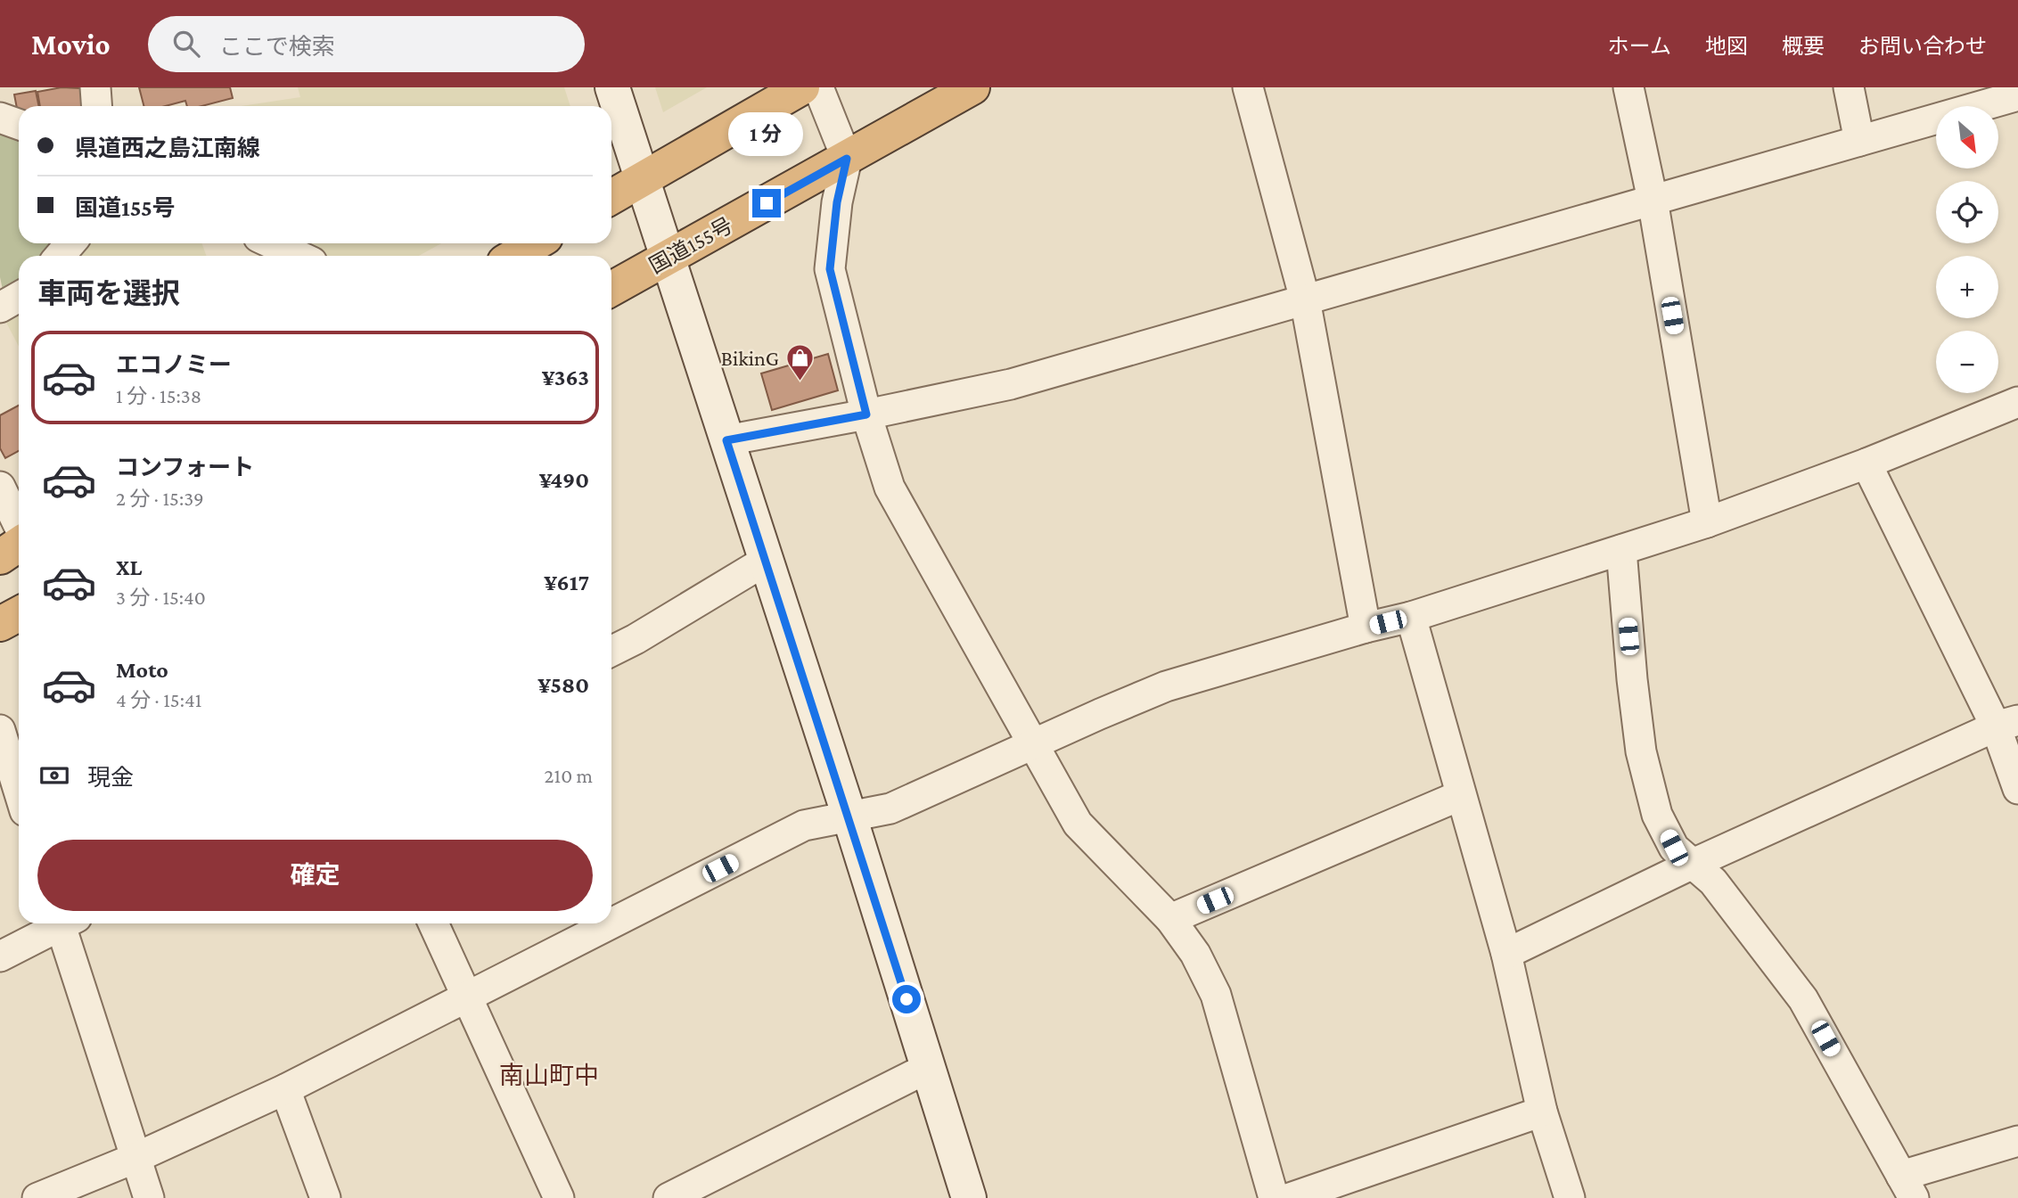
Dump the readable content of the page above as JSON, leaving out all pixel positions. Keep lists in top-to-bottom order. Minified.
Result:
{"streets":{"highway":["国道155号"]},"districts":["南山町中"],"places":{"shop":["BikinG"]},"north":"bottom right","page":{"header":"Movio","search":"ここで検索","nav":["ホーム","地図","概要","お問い合わせ"],"map_buttons":["+","−"],"banner":["県道西之島江南線","国道155号"],"bubble":"1 分","heading":"車両を選択","list":[{"name":"エコノミー","note":"1 分 · 15:38","value":"¥363"},{"name":"コンフォート","note":"2 分 · 15:39","value":"¥490"},{"name":"XL","note":"3 分 · 15:40","value":"¥617"},{"name":"Moto","note":"4 分 · 15:41","value":"¥580"}],"pay":["現金","210 m"],"buttons":"確定"}}
